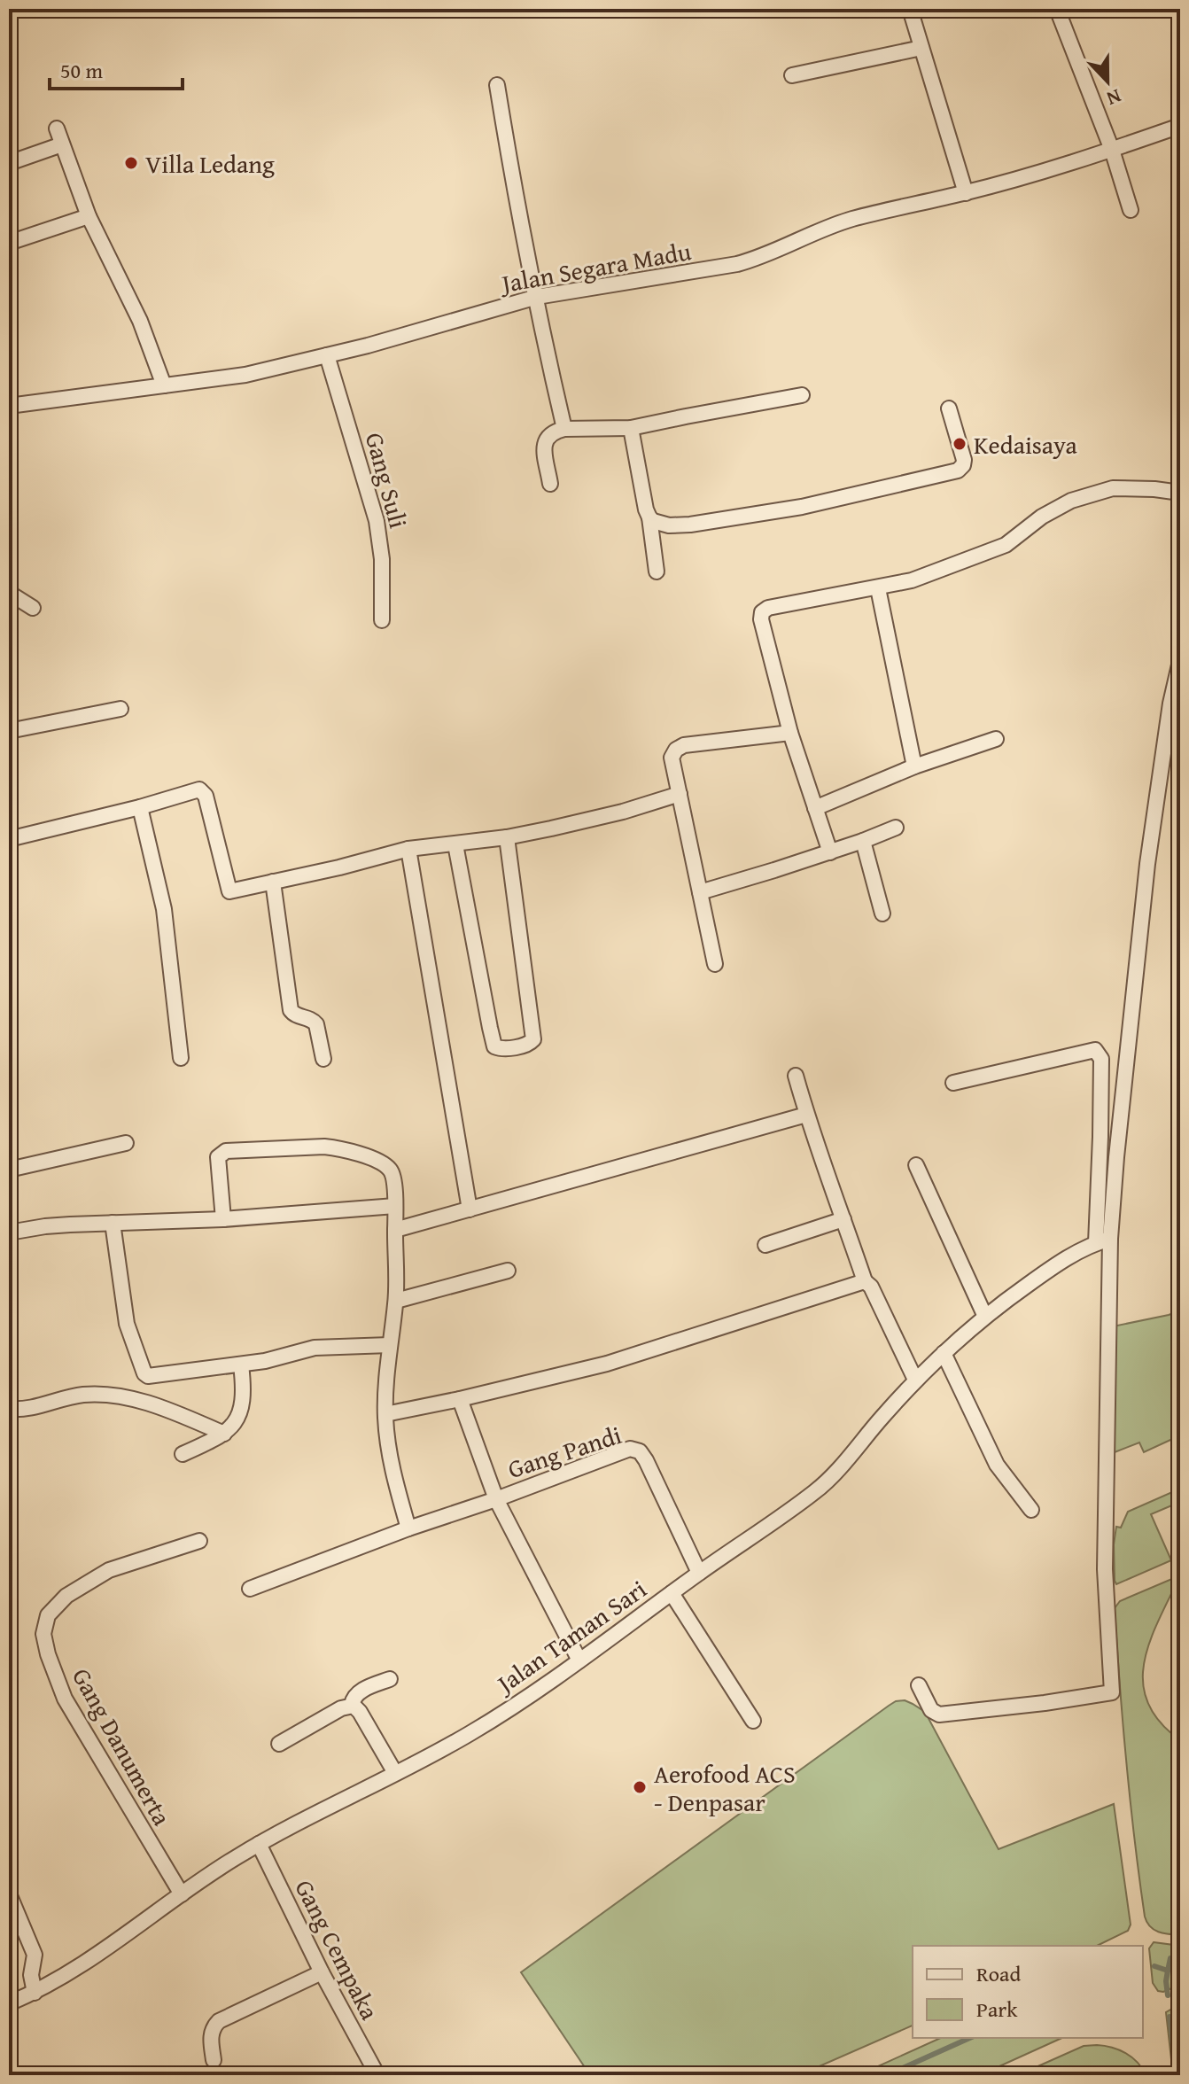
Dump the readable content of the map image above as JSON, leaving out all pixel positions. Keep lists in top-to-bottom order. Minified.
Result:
{"streets":{"street":["Jalan Segara Madu","Gang Suli","Gang Pandi","Jalan Taman Sari","Gang Danumerta","Gang Cempaka"]},"crossings":[["Jalan Segara Madu","Gang Suli"],["Gang Pandi","Jalan Taman Sari"],["Jalan Taman Sari","Gang Danumerta"],["Jalan Taman Sari","Gang Cempaka"]],"places":["Villa Ledang","Kedaisaya","Aerofood ACS - Denpasar"],"legend":["Road","Park"],"scale_bar":"50 m","north":"bottom"}
